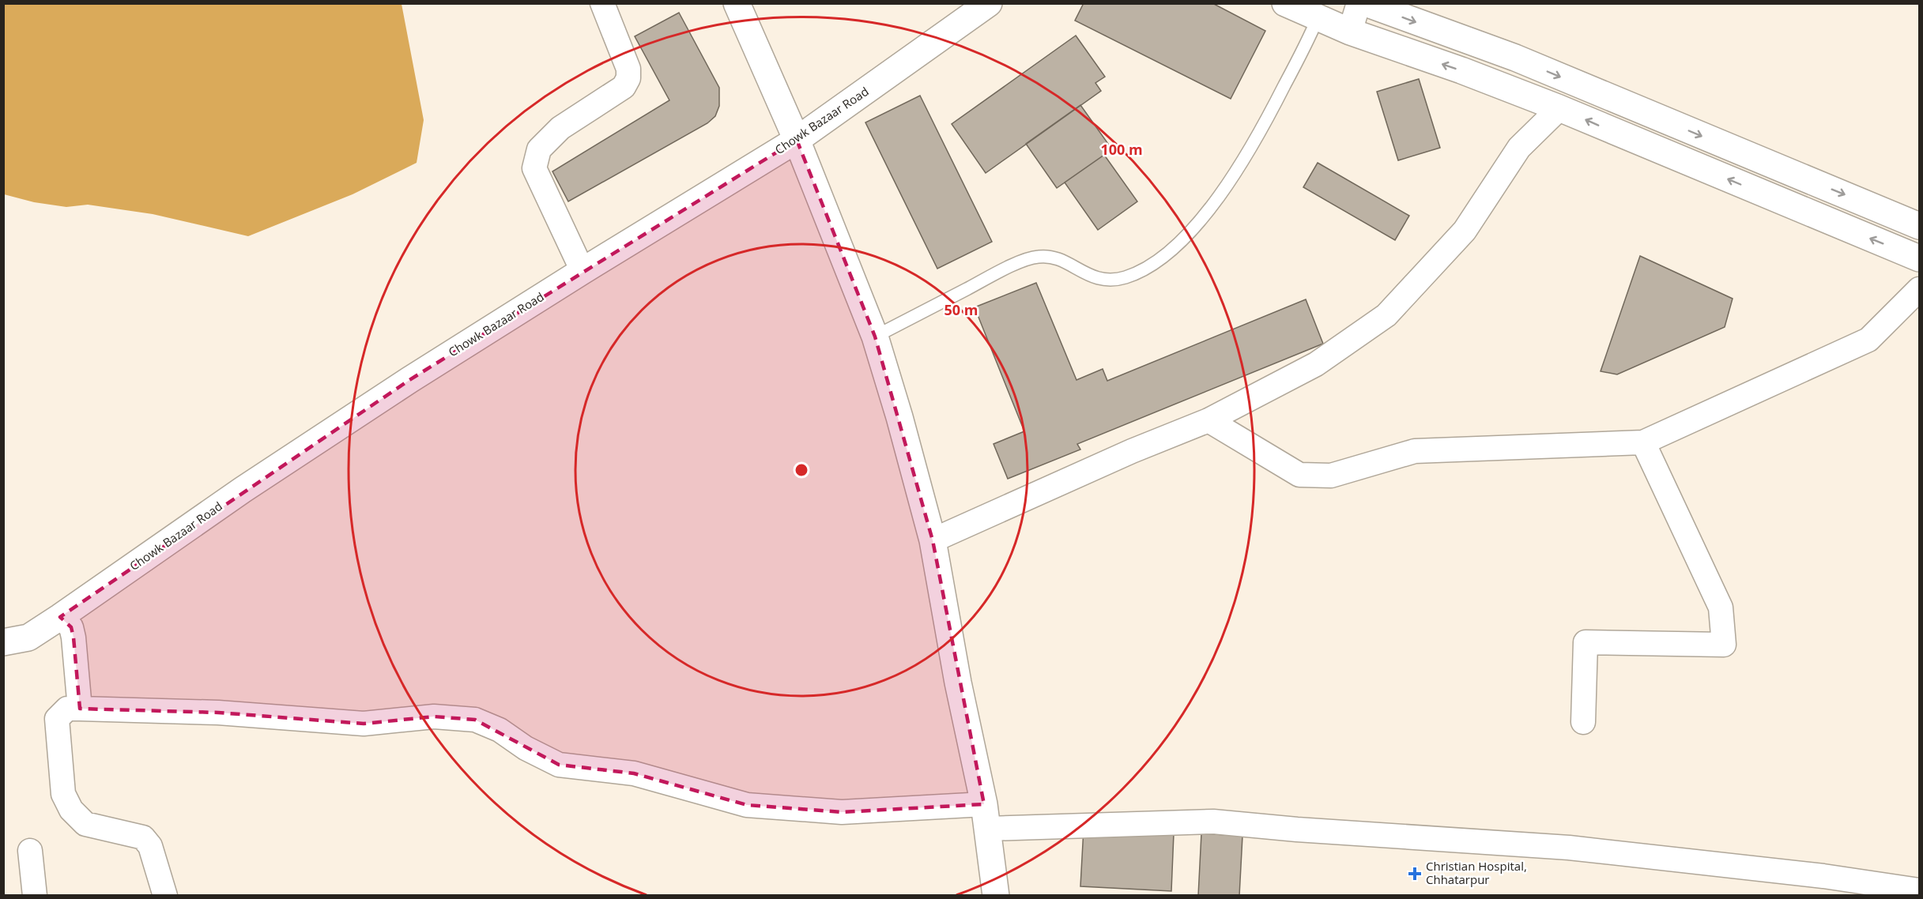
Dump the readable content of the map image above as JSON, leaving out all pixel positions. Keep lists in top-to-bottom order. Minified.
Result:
{"streets":{"main road":["Chowk Bazaar Road"]},"places":{"health":["Christian Hospital, Chhatarpur"]},"rings":["100 m","50 m"]}
